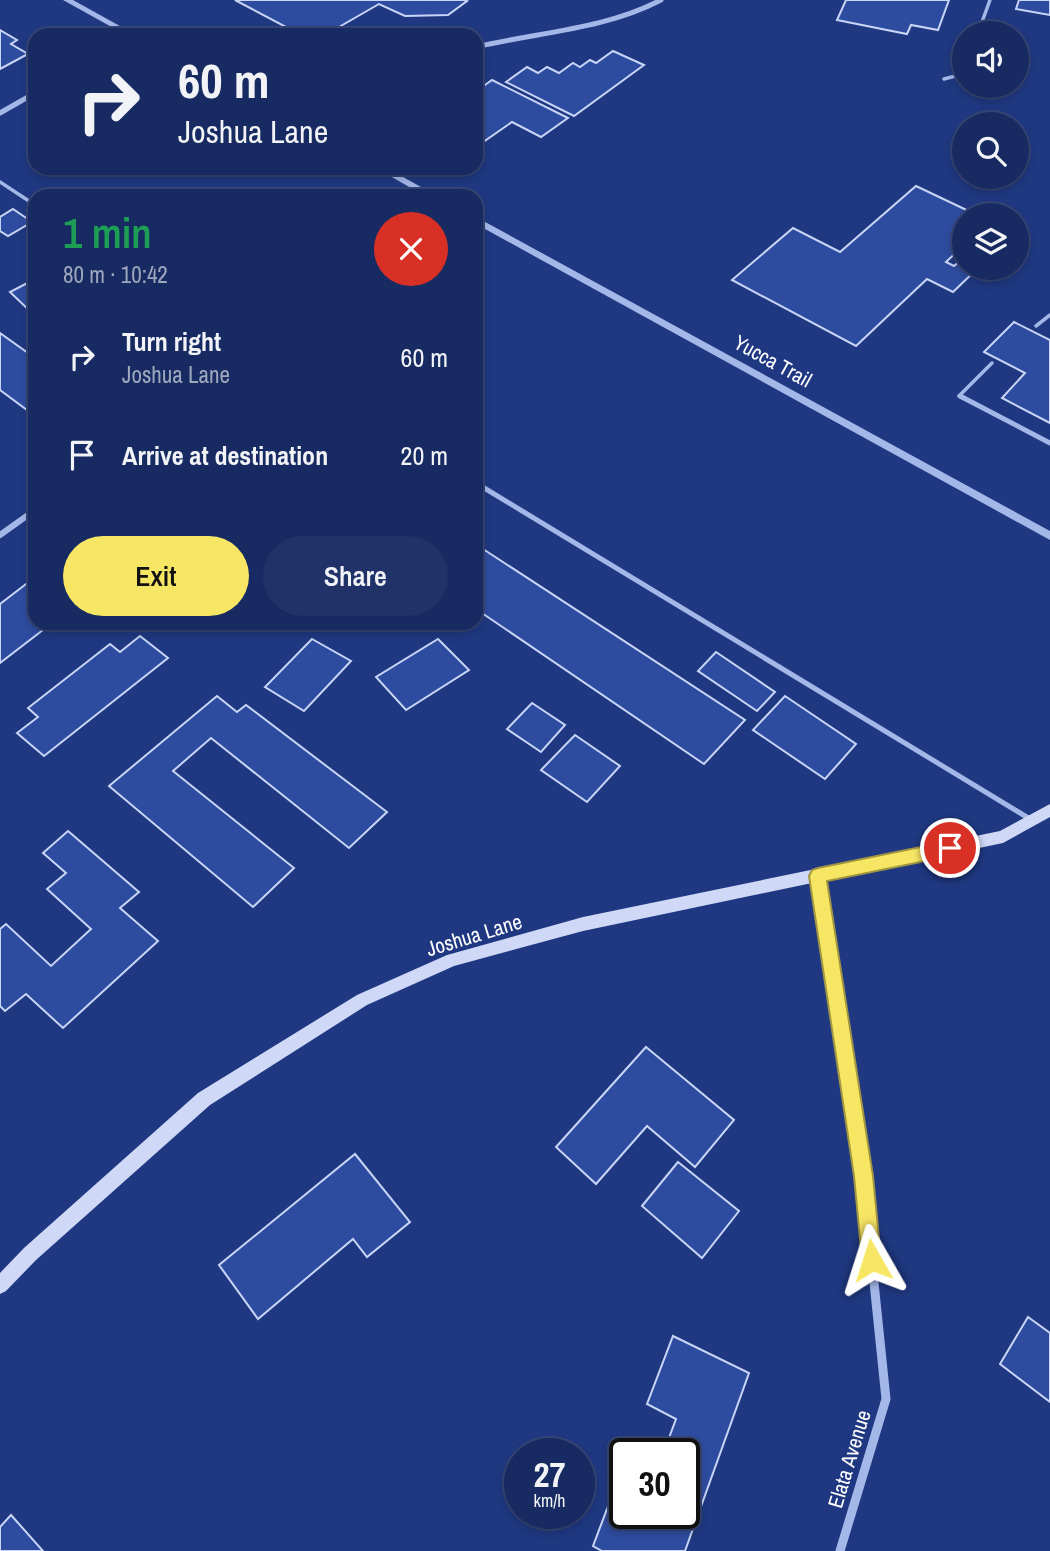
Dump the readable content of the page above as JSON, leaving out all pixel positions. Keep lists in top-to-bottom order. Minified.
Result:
{"streets":{"main road":["Joshua Lane"],"street":["Yucca Trail","Elata Avenue"]},"crossings":[["Joshua Lane","Elata Avenue"]],"page":{"turn":["60 m","Joshua Lane"],"heading":["1 min","80 m · 10:42"],"list":[{"name":"Turn right","note":"Joshua Lane","value":"60 m"},{"name":"Arrive at destination","value":"20 m"}],"buttons":["Exit","Share"],"speed":"27 km/h","limit":"30"}}
